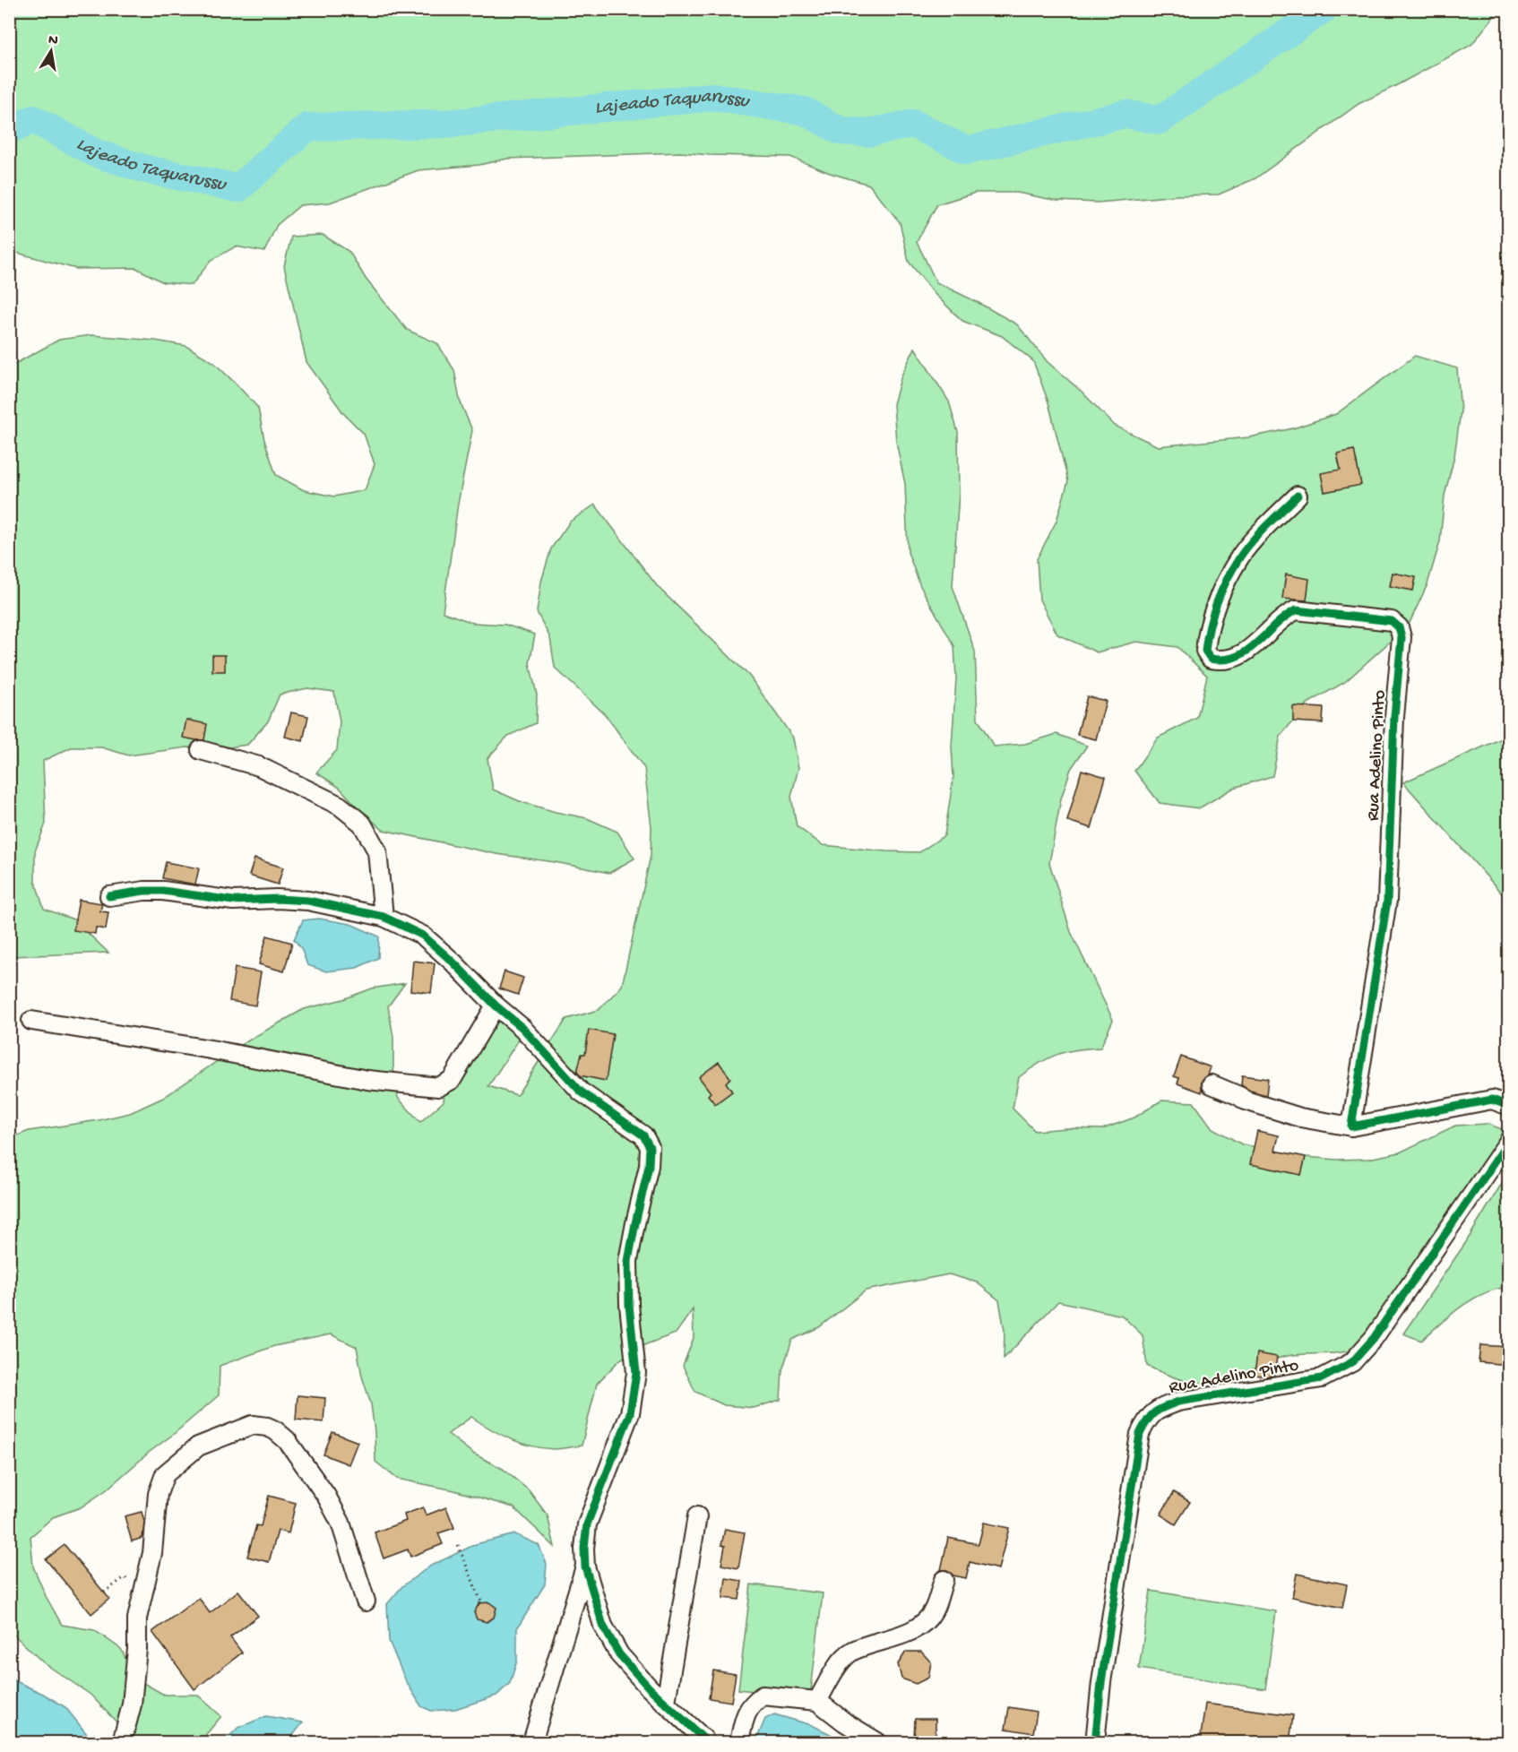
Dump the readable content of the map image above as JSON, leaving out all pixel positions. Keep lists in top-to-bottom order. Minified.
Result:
{"streets":{"street":["Rua Adelino Pinto"]},"water":["Lajeado Taquarussu"],"north":"top"}
